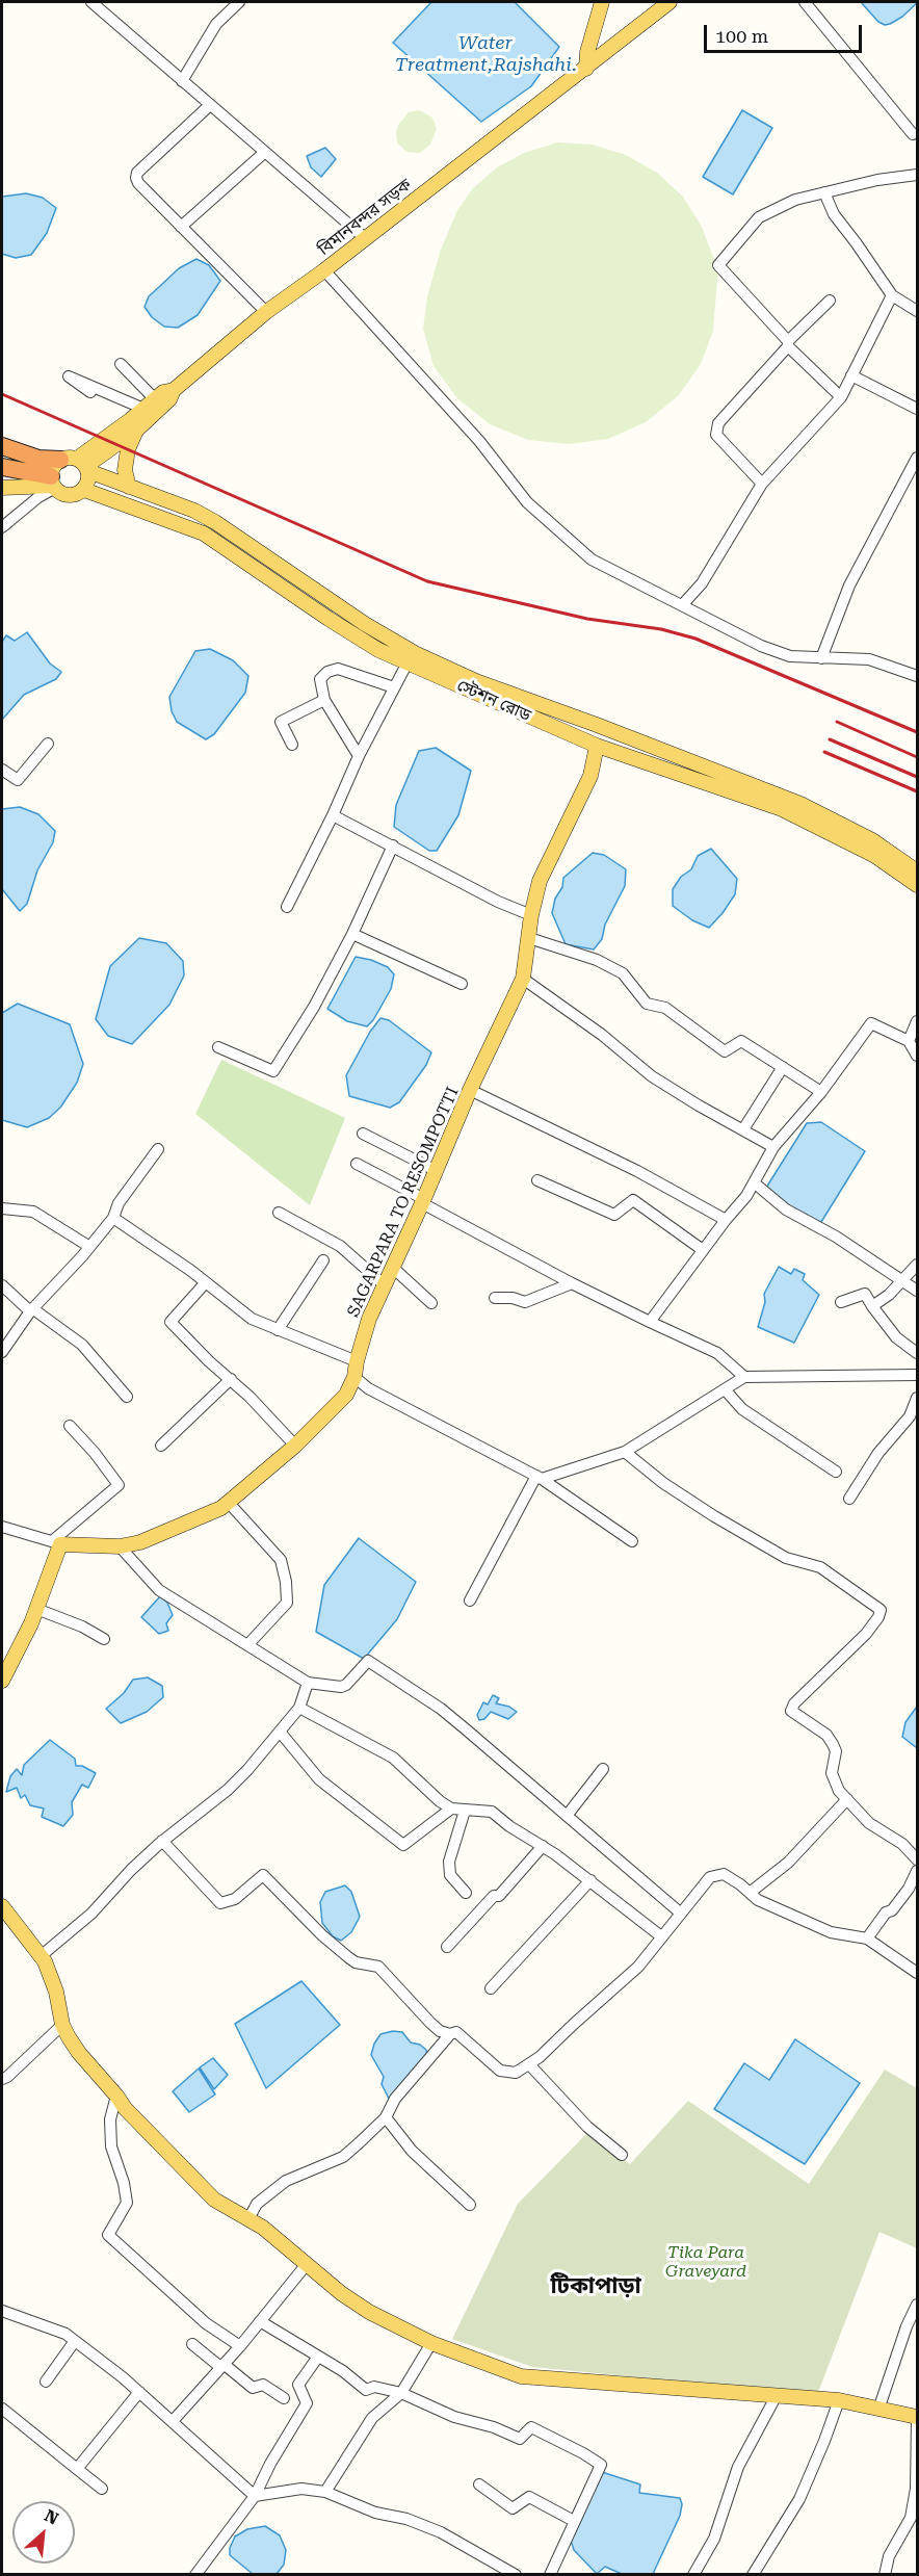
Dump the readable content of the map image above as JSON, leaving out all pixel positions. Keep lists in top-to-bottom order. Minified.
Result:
{"streets":{"highway":["স্টেশন রোড"],"main road":["বিমানবন্দর সড়ক","SAGARPARA TO RESOMPOTTI"]},"crossings":[["স্টেশন রোড","SAGARPARA TO RESOMPOTTI"]],"districts":["টিকাপাড়া"],"water":["Water Treatment,Rajshahi."],"parks":["Tika Para Graveyard"],"scale_bar":"100 m","north":"top right"}
